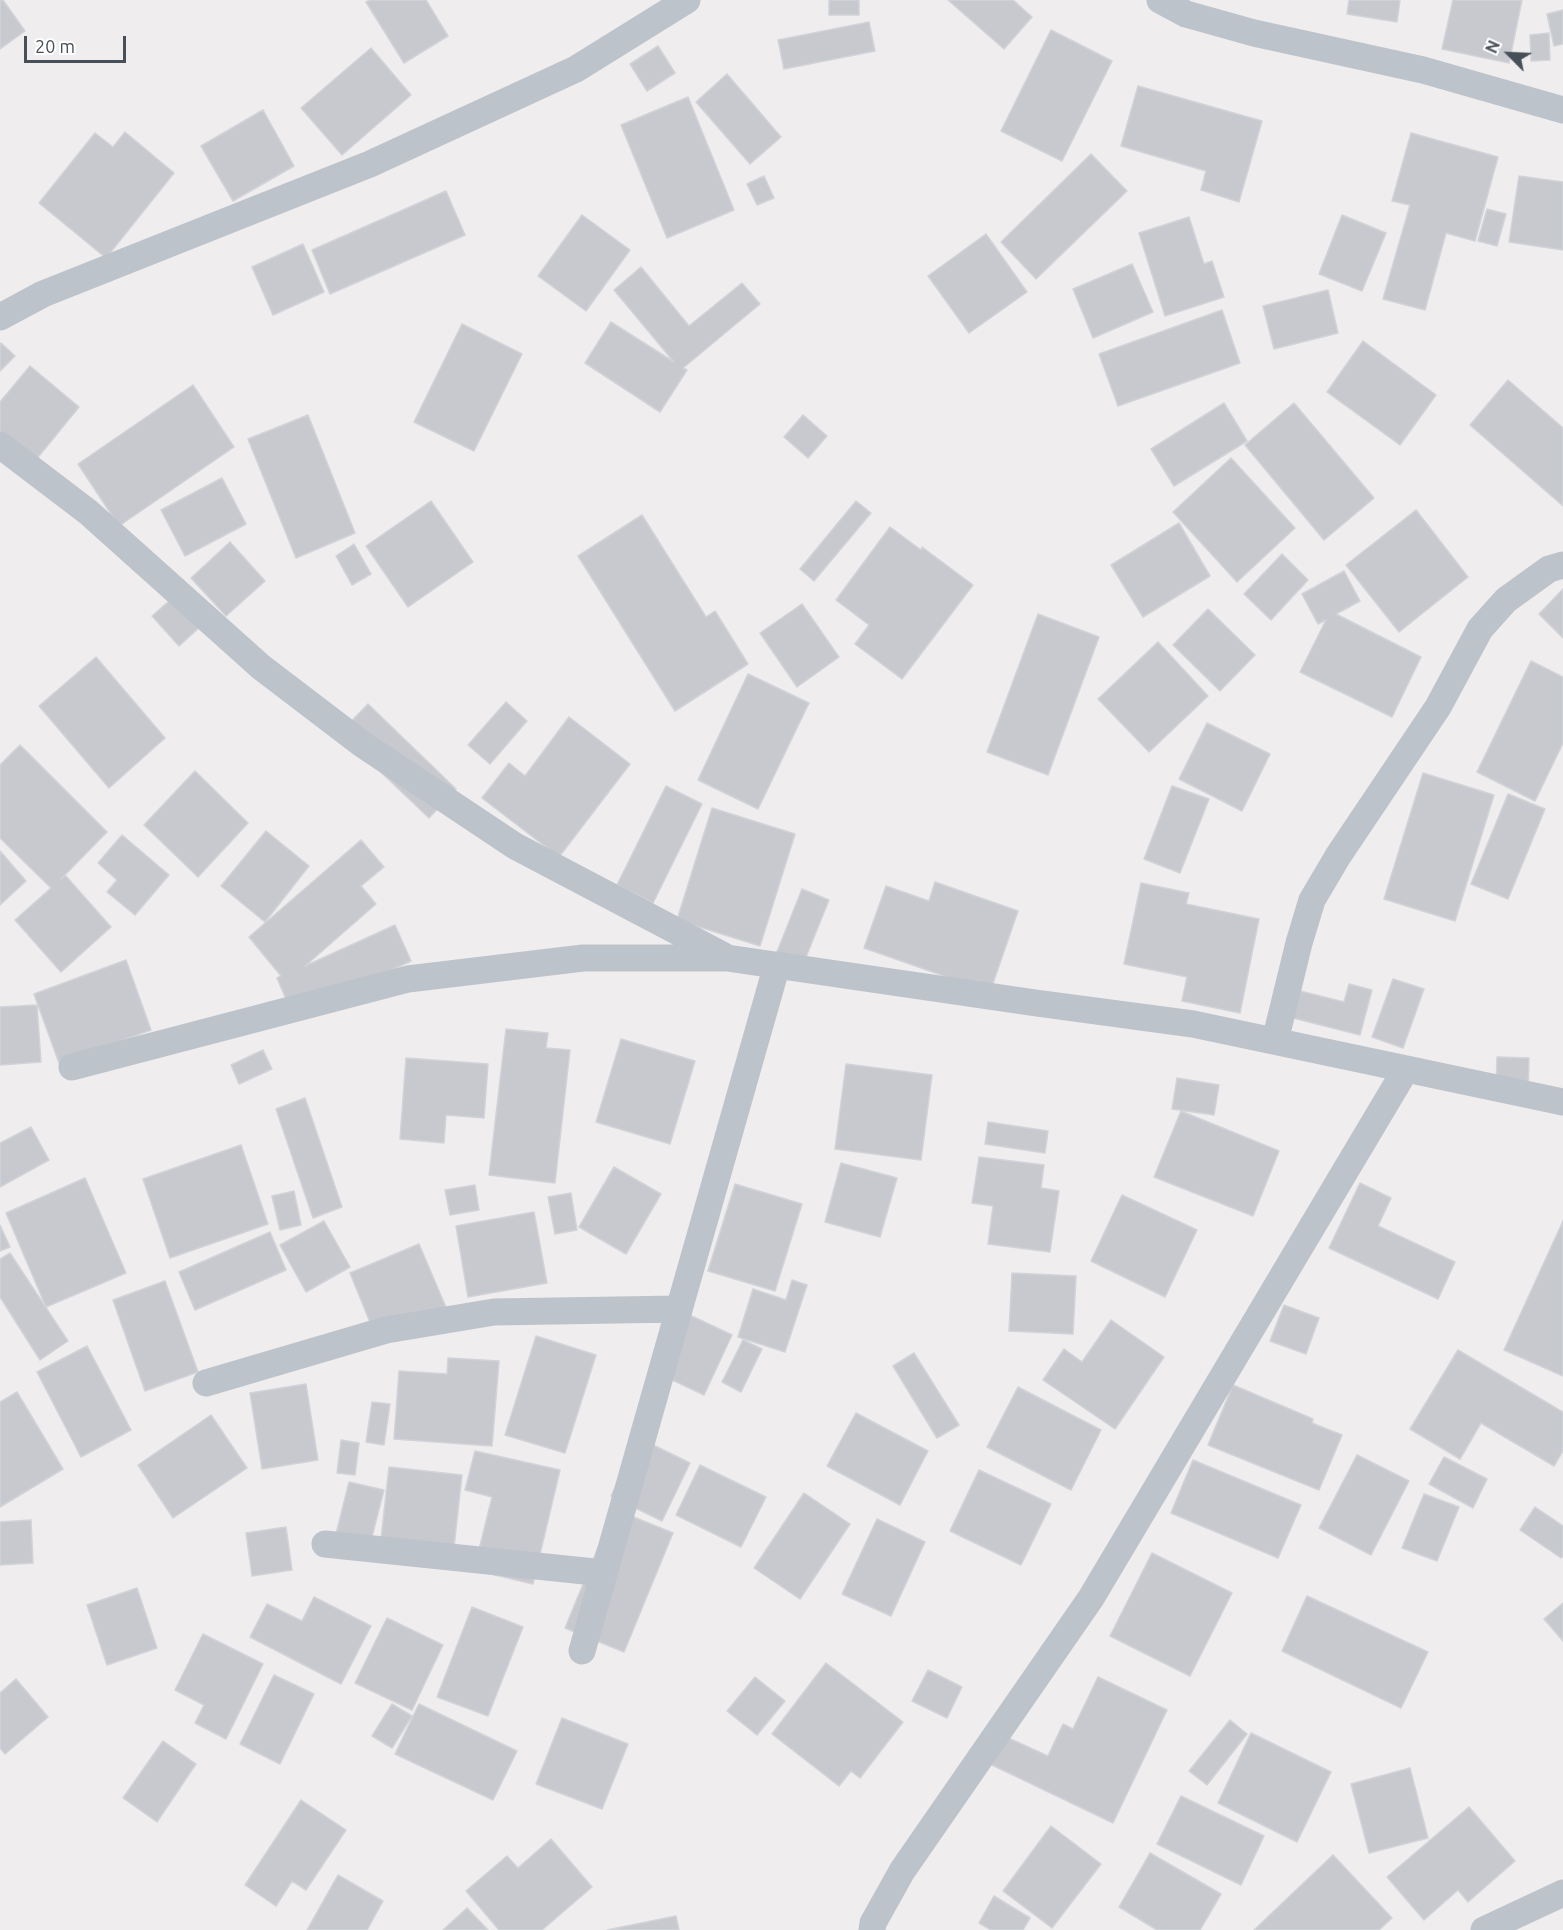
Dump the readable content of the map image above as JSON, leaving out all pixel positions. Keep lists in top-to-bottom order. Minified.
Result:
{"scale_bar":"20 m","north":"top left"}
